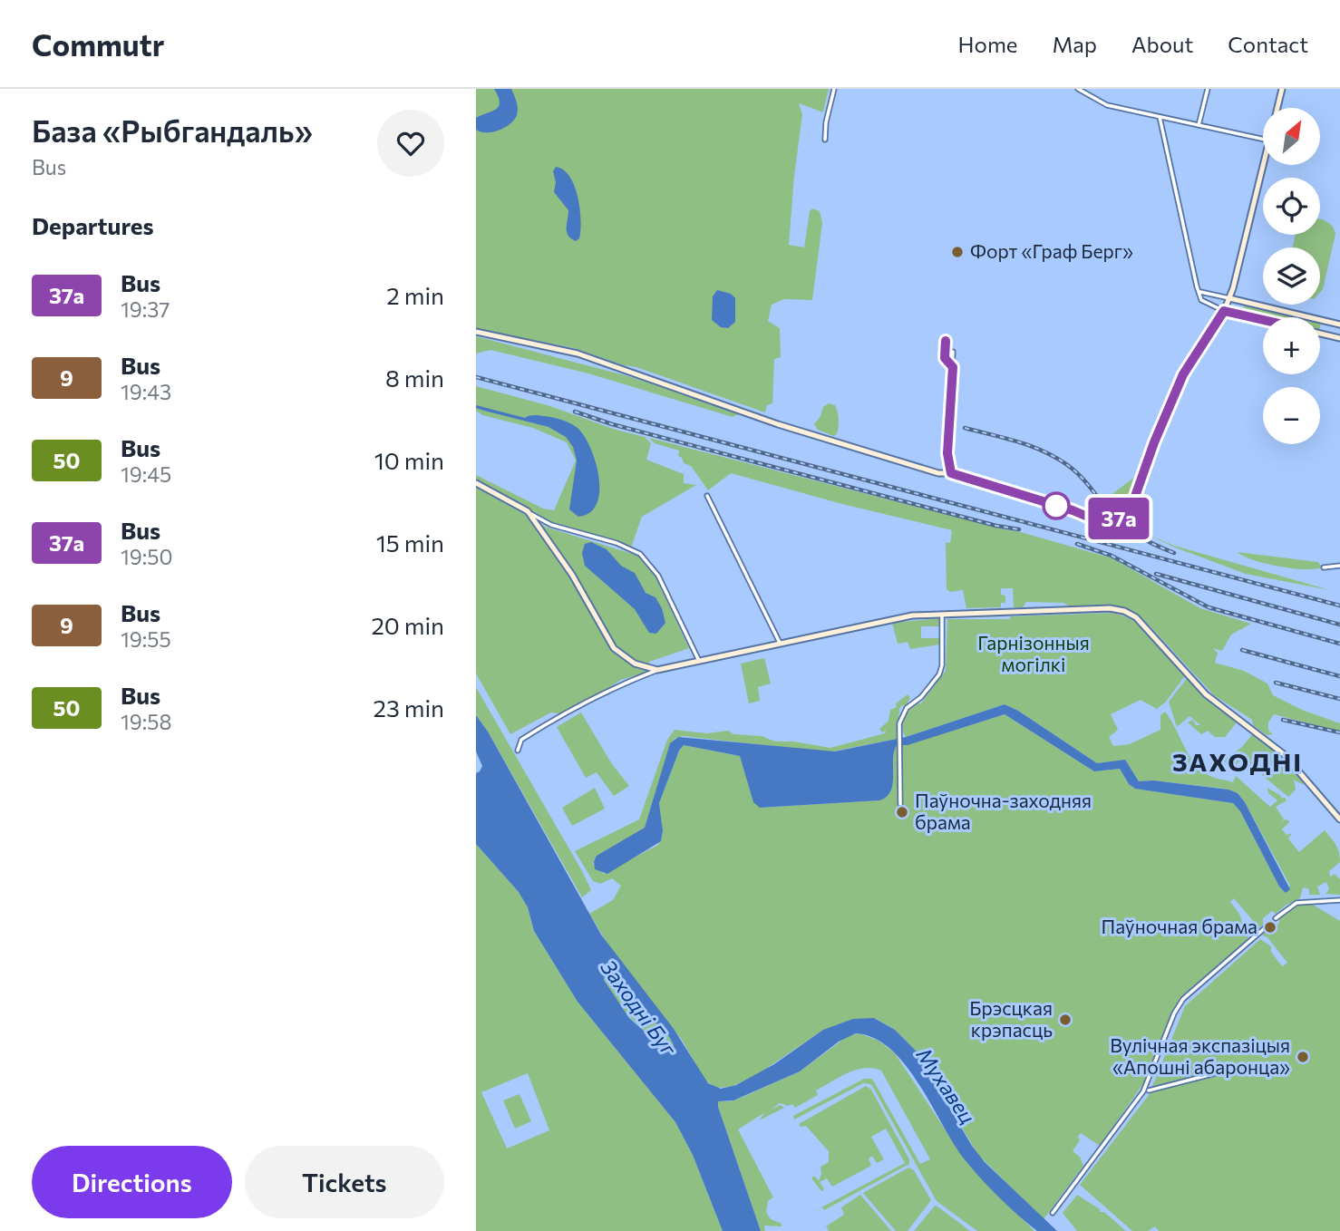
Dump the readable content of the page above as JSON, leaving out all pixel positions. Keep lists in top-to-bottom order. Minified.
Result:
{"districts":["ЗАХОДНІ"],"water":["Заходні Буг","Мухавец"],"parks":["Гарнізонныя могілкі"],"places":["Форт «Граф Берг»","Паўночна-заходняя брама","Паўночная брама","Брэсцкая крэпасць","Вулічная экспазіцыя «Апошні абаронца»"],"lines":["bus line 37а"],"north":"top right","page":{"header":"Commutr","nav":["Home","Map","About","Contact"],"heading":[["База «Рыбгандаль»","Bus"],"Departures"],"on_map":"37а","map_buttons":["+","−"],"list":[{"mark":"37а","name":"Bus","note":"19:37","value":"2 min"},{"mark":"9","name":"Bus","note":"19:43","value":"8 min"},{"mark":"50","name":"Bus","note":"19:45","value":"10 min"},{"mark":"37а","name":"Bus","note":"19:50","value":"15 min"},{"mark":"9","name":"Bus","note":"19:55","value":"20 min"},{"mark":"50","name":"Bus","note":"19:58","value":"23 min"}],"buttons":["Directions","Tickets"]}}
